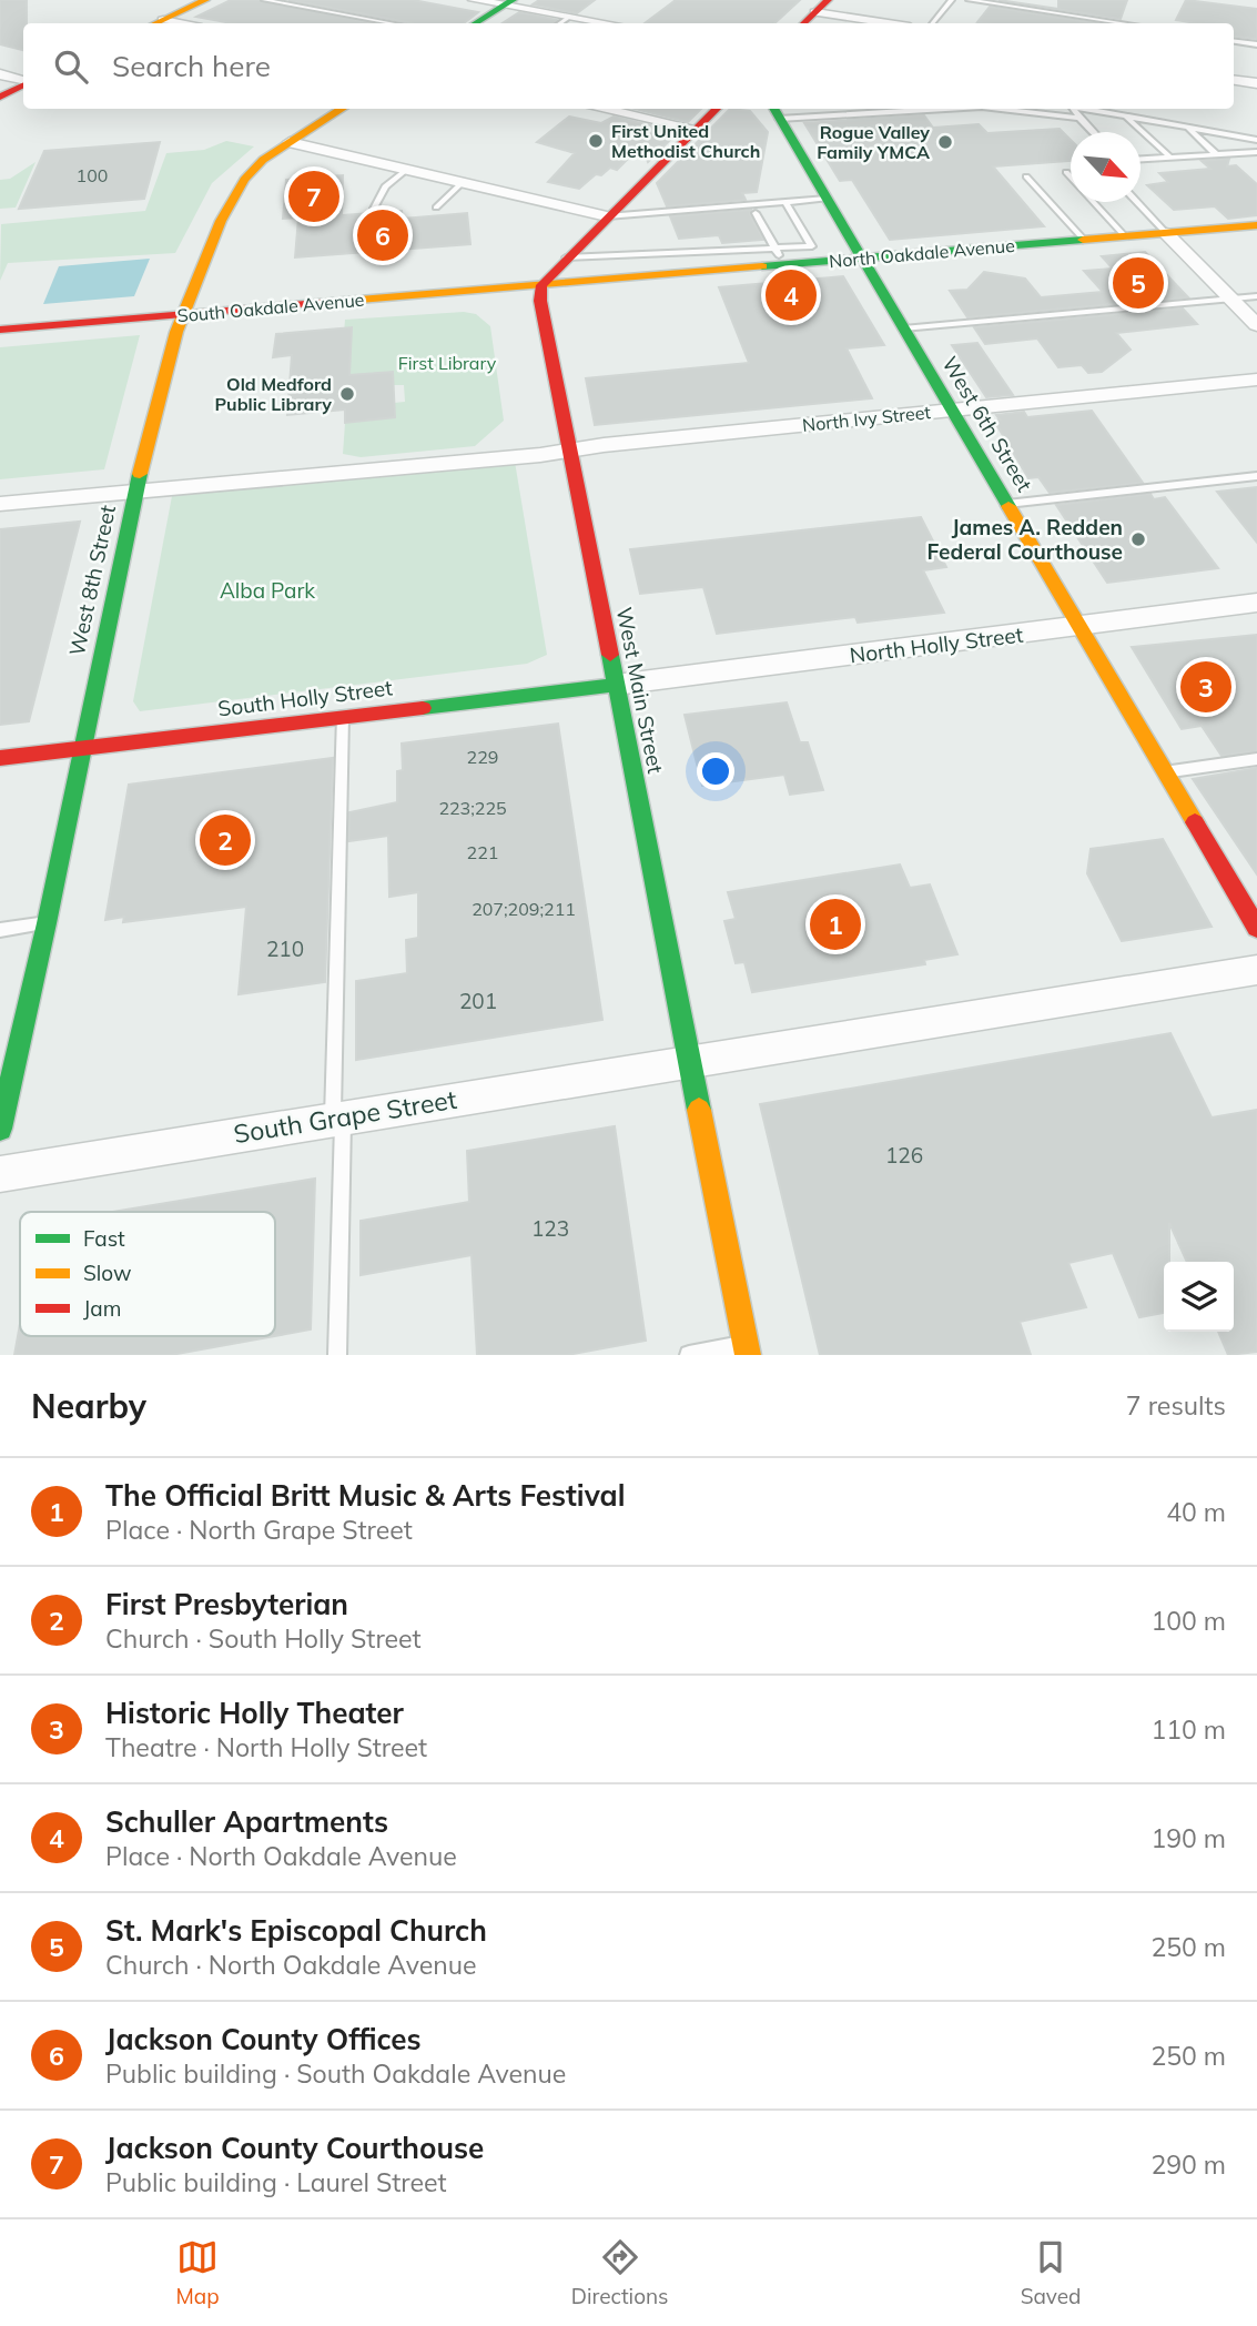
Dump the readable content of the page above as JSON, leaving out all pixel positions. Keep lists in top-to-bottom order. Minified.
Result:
{"streets":{"street":["North Oakdale Avenue","South Oakdale Avenue","North Ivy Street","West 6th Street","West 8th Street","North Holly Street","West Main Street","South Holly Street","South Grape Street"]},"crossings":[["North Oakdale Avenue","South Oakdale Avenue"],["North Oakdale Avenue","West 6th Street"],["North Oakdale Avenue","West Main Street"],["South Oakdale Avenue","West 8th Street"],["South Oakdale Avenue","West Main Street"],["North Ivy Street","West 6th Street"],["North Ivy Street","West 8th Street"],["North Ivy Street","West Main Street"],["West 6th Street","North Holly Street"],["West 8th Street","South Holly Street"],["North Holly Street","West Main Street"],["North Holly Street","South Holly Street"],["West Main Street","South Holly Street"],["West Main Street","South Grape Street"]],"parks":["First Library","Alba Park"],"places":["First United Methodist Church","Rogue Valley Family YMCA","Old Medford Public Library","James A. Redden Federal Courthouse"],"house_numbers":["100","229","223;225","221","207;209;211","210","201","126","123"],"legend":["Fast","Slow","Jam"],"north":"bottom right","page":{"search":"Search here","pins":["7","6","5","4","3","2","1"],"heading":["Nearby","7 results"],"list":[{"mark":"1","name":"The Official Britt Music & Arts Festival","note":"Place · North Grape Street","value":"40 m"},{"mark":"2","name":"First Presbyterian","note":"Church · South Holly Street","value":"100 m"},{"mark":"3","name":"Historic Holly Theater","note":"Theatre · North Holly Street","value":"110 m"},{"mark":"4","name":"Schuller Apartments","note":"Place · North Oakdale Avenue","value":"190 m"},{"mark":"5","name":"St. Mark's Episcopal Church","note":"Church · North Oakdale Avenue","value":"250 m"},{"mark":"6","name":"Jackson County Offices","note":"Public building · South Oakdale Avenue","value":"250 m"},{"mark":"7","name":"Jackson County Courthouse","note":"Public building · Laurel Street","value":"290 m"}],"nav":["Map","Directions","Saved"]}}
